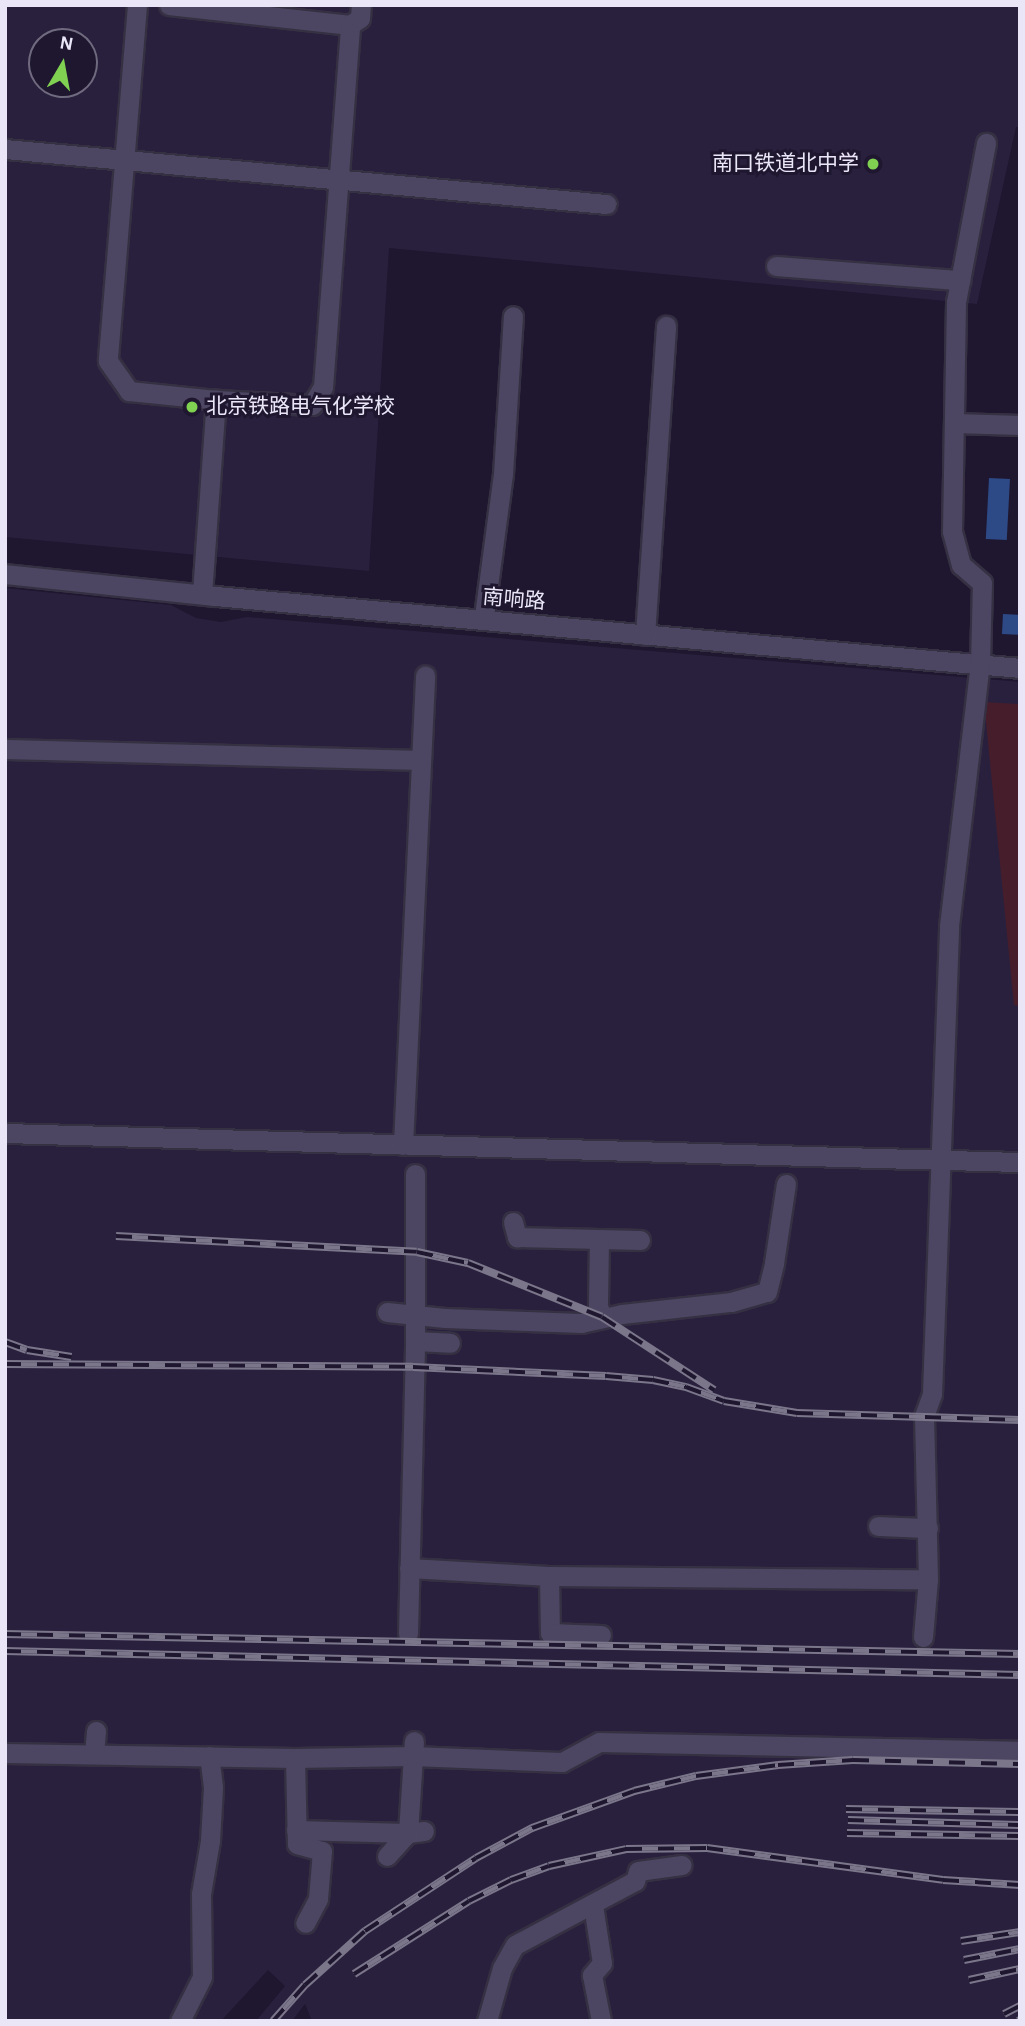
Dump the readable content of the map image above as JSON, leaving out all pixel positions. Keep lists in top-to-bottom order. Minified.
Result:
{"streets":{"street":["南响路"]},"places":["南口铁道北中学","北京铁路电气化学校"],"north":"top"}
